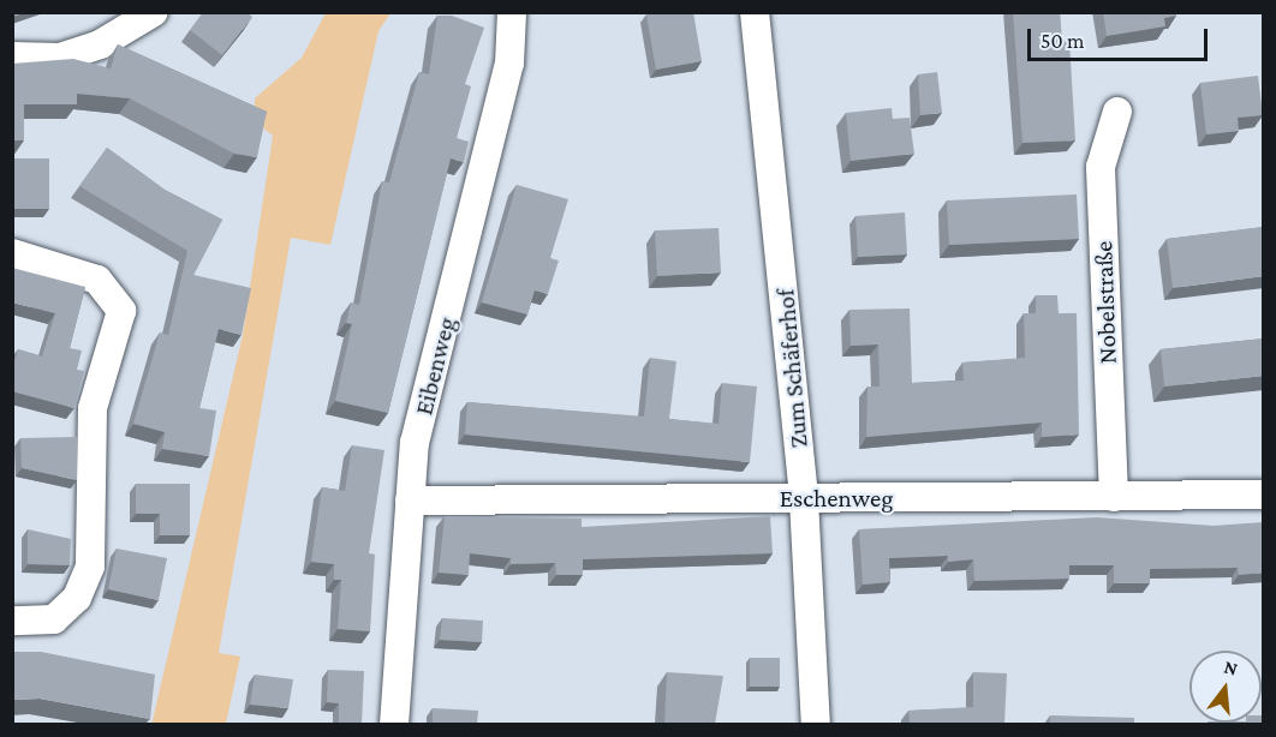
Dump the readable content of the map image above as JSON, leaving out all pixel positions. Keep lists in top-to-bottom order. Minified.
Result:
{"streets":{"street":["Nobelstraße","Eibenweg","Zum Schäferhof","Eschenweg"]},"crossings":[["Nobelstraße","Eschenweg"],["Eibenweg","Eschenweg"],["Zum Schäferhof","Eschenweg"]],"scale_bar":"50 m","north":"top"}
